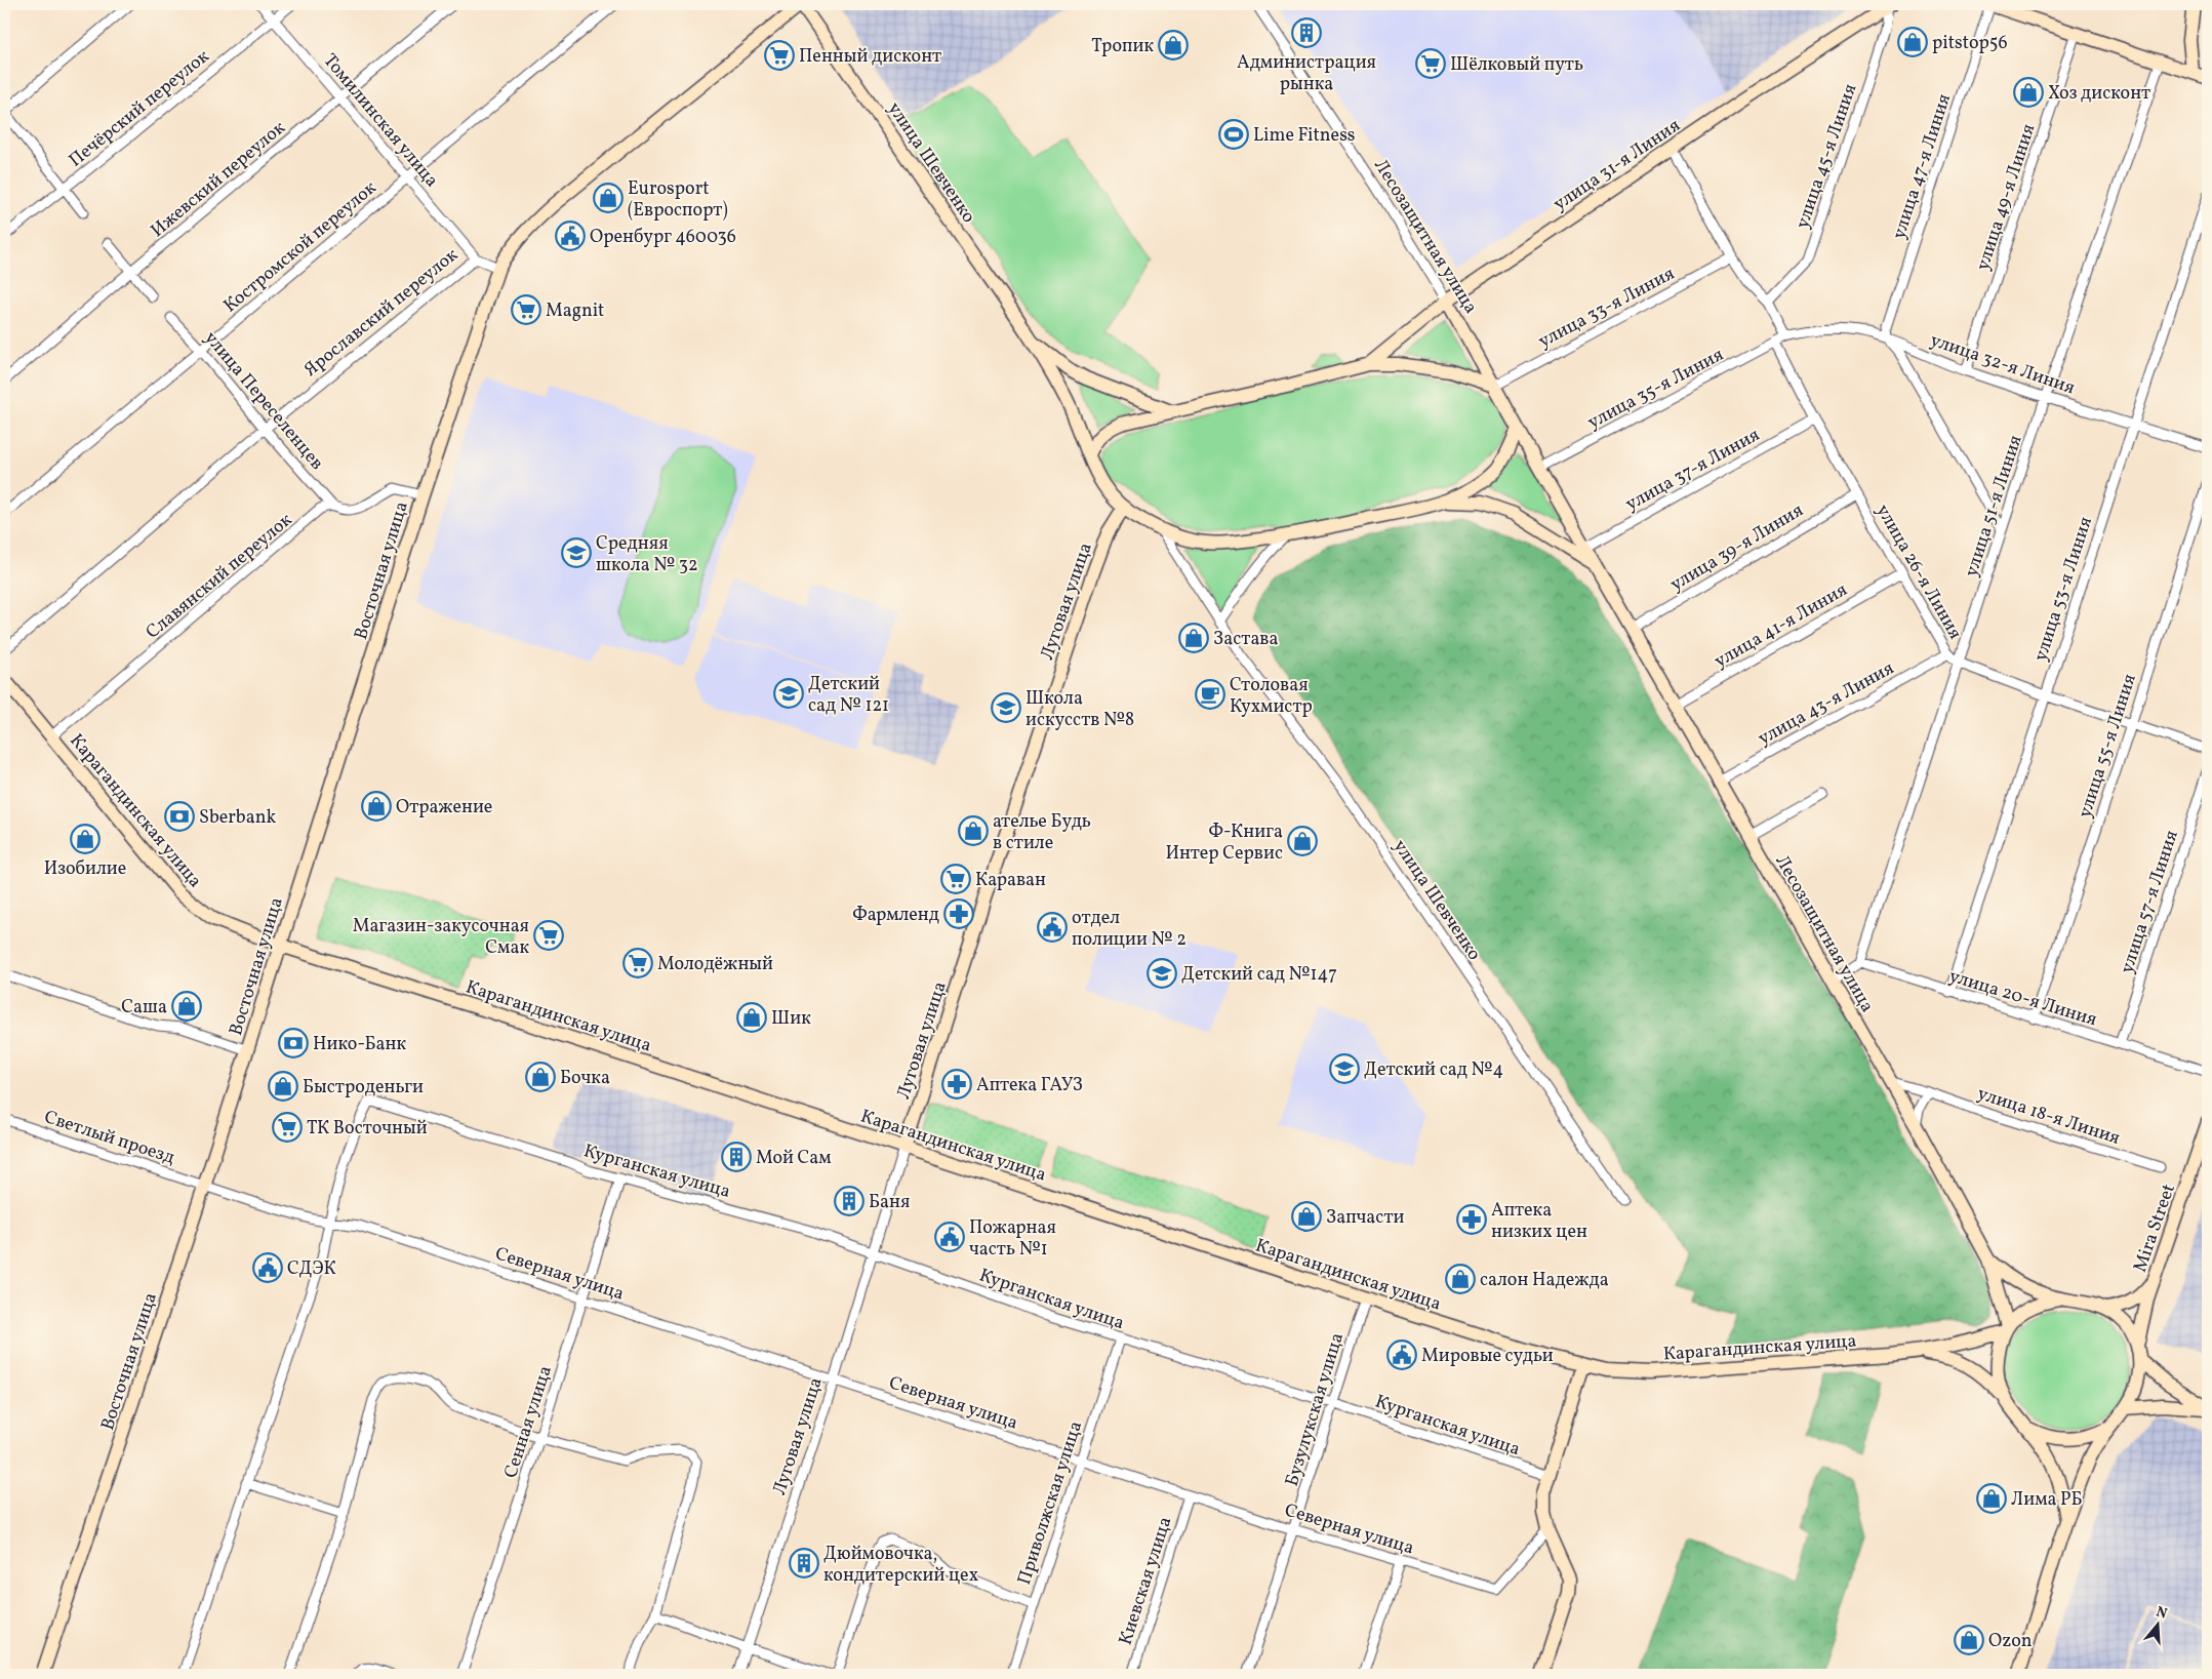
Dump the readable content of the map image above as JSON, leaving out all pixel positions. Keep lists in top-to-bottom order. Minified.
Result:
{"streets":{"main road":["улица Шевченко","улица 31-я Линия","Лесозащитная улица","Восточная улица","Луговая улица","Карагандинская улица","Mira Street"],"street":["Печёрский переулок","Томилинская улица","улица 45-я Линия","улица 47-я Линия","Ижевский переулок","улица 49-я Линия","Костромской переулок","улица 33-я Линия","Ярославский переулок","улица 32-я Линия","улица 35-я Линия","улица Переселенцев","улица 37-я Линия","улица 51-я Линия","улица 39-я Линия","улица 26-я Линия","Славянский переулок","улица 53-я Линия","улица 41-я Линия","улица 43-я Линия","улица 55-я Линия","улица 57-я Линия","улица 20-я Линия","улица 18-я Линия","Светлый проезд","Курганская улица","Северная улица","Бузулукская улица","Сенная улица","Приволжская улица","Киевская улица"]},"crossings":[["Печёрский переулок","Томилинская улица"],["Томилинская улица","Ижевский переулок"],["Томилинская улица","Костромской переулок"],["Томилинская улица","Ярославский переулок"],["улица 45-я Линия","улица 31-я Линия"],["улица Шевченко","Лесозащитная улица"],["улица Шевченко","Луговая улица"],["улица 31-я Линия","Лесозащитная улица"],["улица 47-я Линия","улица 32-я Линия"],["улица 49-я Линия","улица 32-я Линия"],["Лесозащитная улица","улица 33-я Линия"],["Лесозащитная улица","улица 35-я Линия"],["Лесозащитная улица","улица 37-я Линия"],["Лесозащитная улица","улица 39-я Линия"],["Лесозащитная улица","улица 41-я Линия"],["Лесозащитная улица","улица 43-я Линия"],["Лесозащитная улица","Карагандинская улица"],["Лесозащитная улица","улица 18-я Линия"],["Лесозащитная улица","Mira Street"],["Костромской переулок","улица Переселенцев"],["Ярославский переулок","улица Переселенцев"],["Ярославский переулок","Восточная улица"],["улица 32-я Линия","улица 35-я Линия"],["улица 32-я Линия","улица 51-я Линия"],["улица 32-я Линия","улица 53-я Линия"],["улица 35-я Линия","улица 26-я Линия"],["улица Переселенцев","Славянский переулок"],["улица 37-я Линия","улица 26-я Линия"],["улица 51-я Линия","улица 26-я Линия"],["улица 51-я Линия","улица 20-я Линия"],["улица 39-я Линия","улица 26-я Линия"],["Восточная улица","Карагандинская улица"],["Восточная улица","Светлый проезд"],["улица 26-я Линия","улица 53-я Линия"],["улица 26-я Линия","улица 41-я Линия"],["улица 26-я Линия","улица 43-я Линия"],["улица 26-я Линия","улица 55-я Линия"],["Славянский переулок","Карагандинская улица"],["улица 53-я Линия","улица 20-я Линия"],["Луговая улица","Карагандинская улица"],["Луговая улица","Курганская улица"],["Луговая улица","Северная улица"],["улица 55-я Линия","улица 20-я Линия"],["Карагандинская улица","Mira Street"],["Карагандинская улица","Бузулукская улица"],["улица 57-я Линия","улица 20-я Линия"],["Светлый проезд","Курганская улица"],["Светлый проезд","Северная улица"],["Курганская улица","Северная улица"],["Курганская улица","Бузулукская улица"],["Курганская улица","Сенная улица"],["Курганская улица","Приволжская улица"],["Северная улица","Бузулукская улица"],["Северная улица","Сенная улица"],["Северная улица","Приволжская улица"],["Северная улица","Киевская улица"]],"places":{"building":["Администрация рынка","Мой Cам","Баня","Дюймовочка, кондитерский цех"],"shop":["pitstop56","Тропик","Хоз дисконт","Eurosport (Евроспорт)","Застава","Отражение","ателье Будь в стиле","Изобилие","Ф-Книга Интер Сервис","Саша","Шик","Бочка","Быстроденьги","Запчасти","салон Надежда","Лима РБ","Ozon"],"supermarket":["Пенный дисконт","Шёлковый путь","Magnit","Караван","Магазин-закусочная Смак","Молодёжный","ТК Восточный"],"sports":["Lime Fitness"],"public building":["Оренбург 460036","отдел полиции № 2","Пожарная часть №1","СДЭК","Мировые судьи"],"school or university":["Средняя школа № 32","Детский сад № 121","Школа искусств №8","Детский сад №147","Детский сад №4"],"cafe":["Столовая Кухмистр"],"bank":["Sberbank","Нико-Банк"],"pharmacy":["Фармленд","Аптека ГАУЗ","Аптека низких цен"]},"north":"top"}
